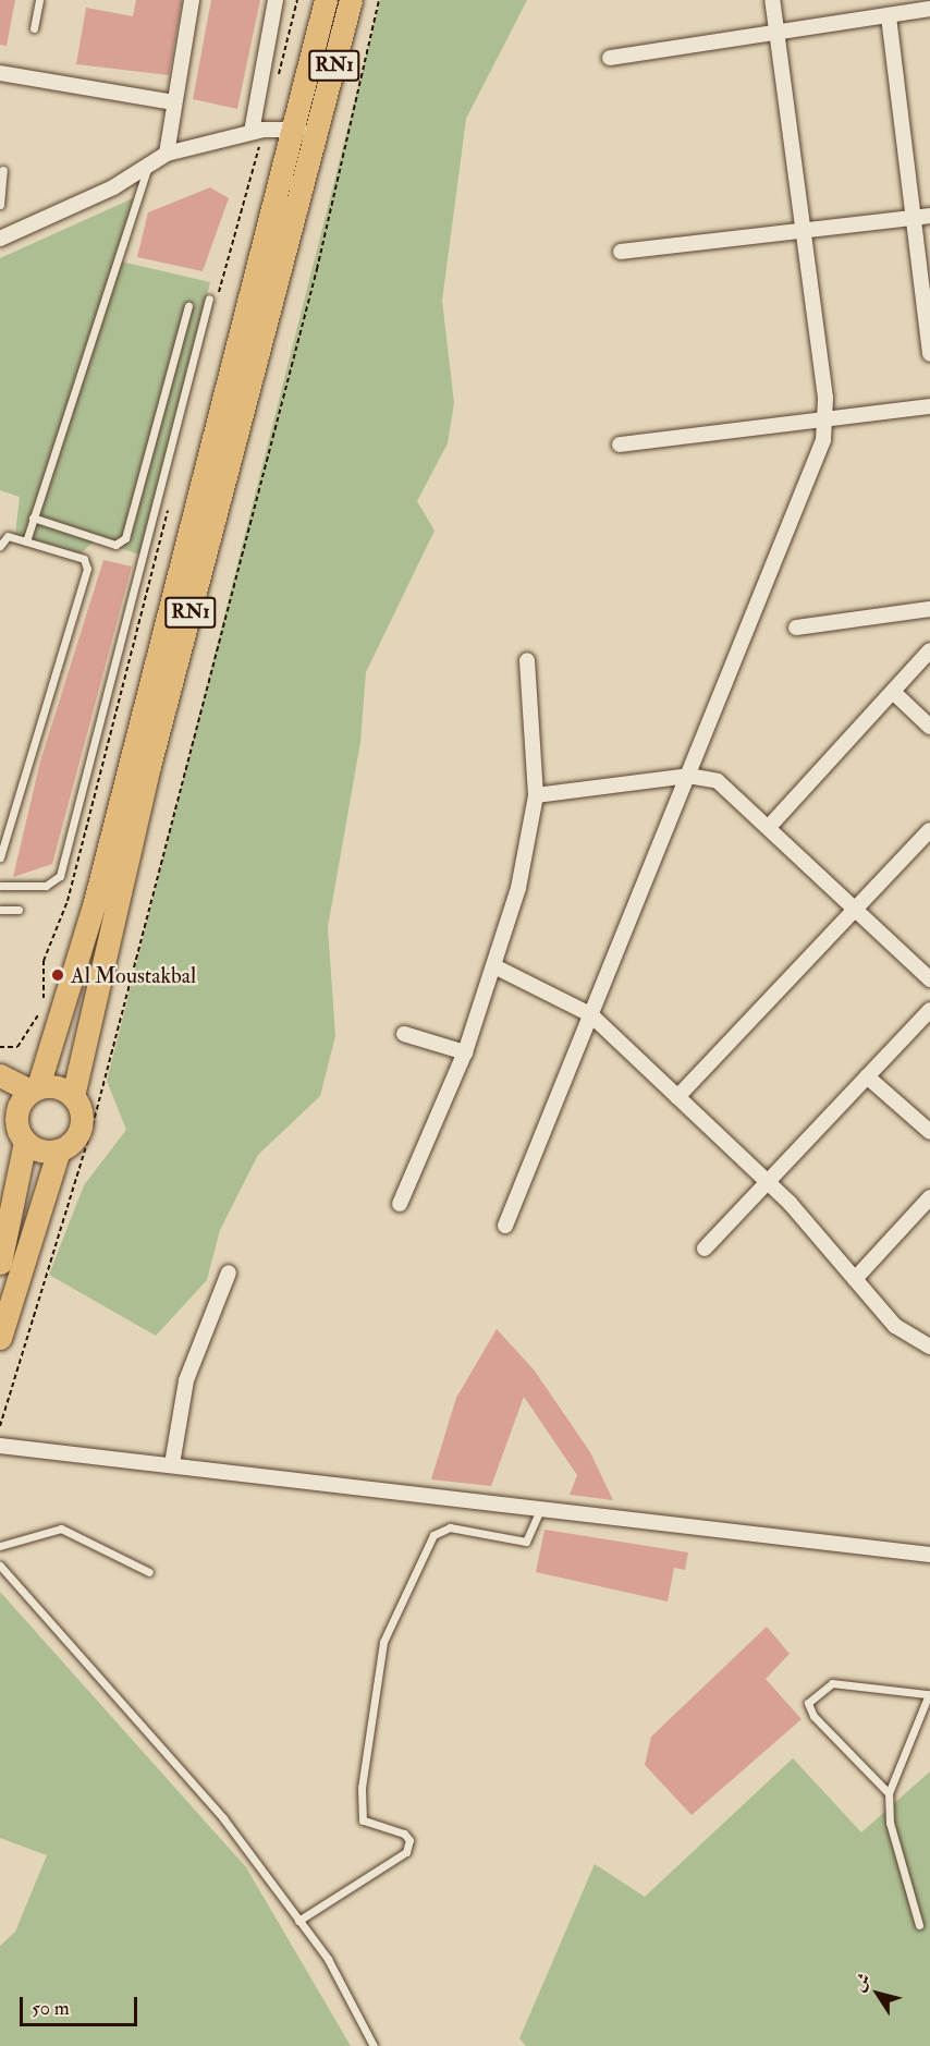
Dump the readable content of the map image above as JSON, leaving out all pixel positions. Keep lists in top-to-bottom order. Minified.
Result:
{"streets":{"highway":["RN1"]},"places":["Al Moustakbal"],"scale_bar":"50 m","north":"top left"}
